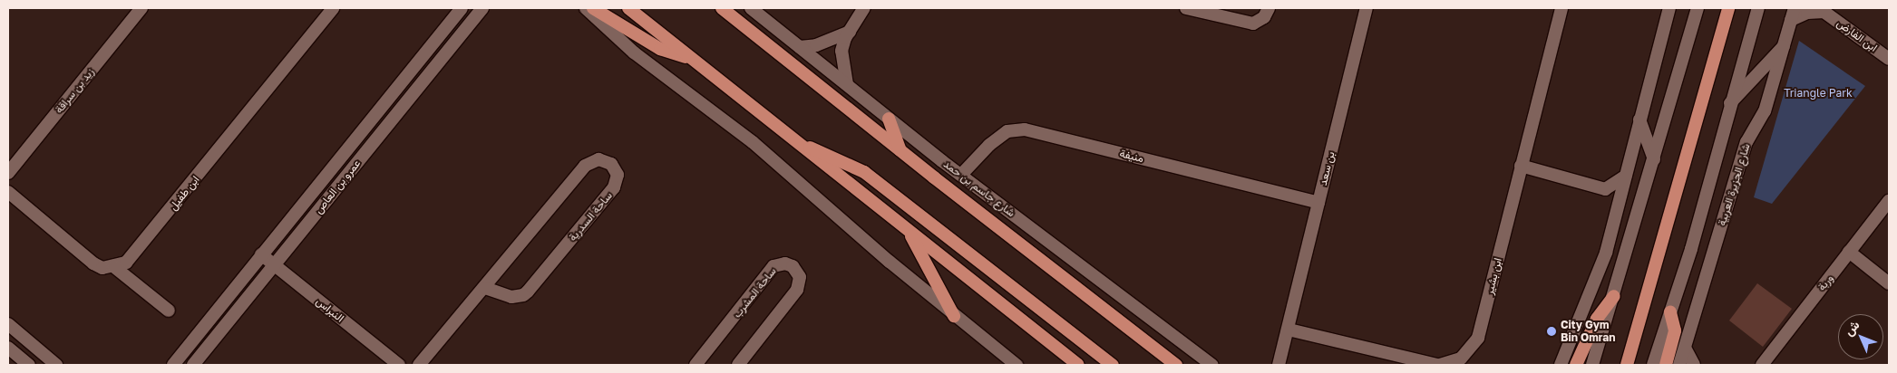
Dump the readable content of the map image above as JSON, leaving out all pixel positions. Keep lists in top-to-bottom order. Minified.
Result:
{"streets":{"main road":["شارع جاسم بن حمد"],"street":["ابن الفارض","زيد بن سراقة","منيفة","بن سعد","شارع الجزيرة العربية","عمرو بن العاص","ابن طفيل","ساحة السدرية","ابن بشير","وربة","ساحة المشرب","النبراس"]},"crossings":[["ابن الفارض","شارع الجزيرة العربية"],["منيفة","بن سعد"],["منيفة","شارع جاسم بن حمد"],["بن سعد","ابن بشير"],["عمرو بن العاص","النبراس"]],"parks":["Triangle Park"],"places":["City Gym Bin Omran"],"north":"top left"}
